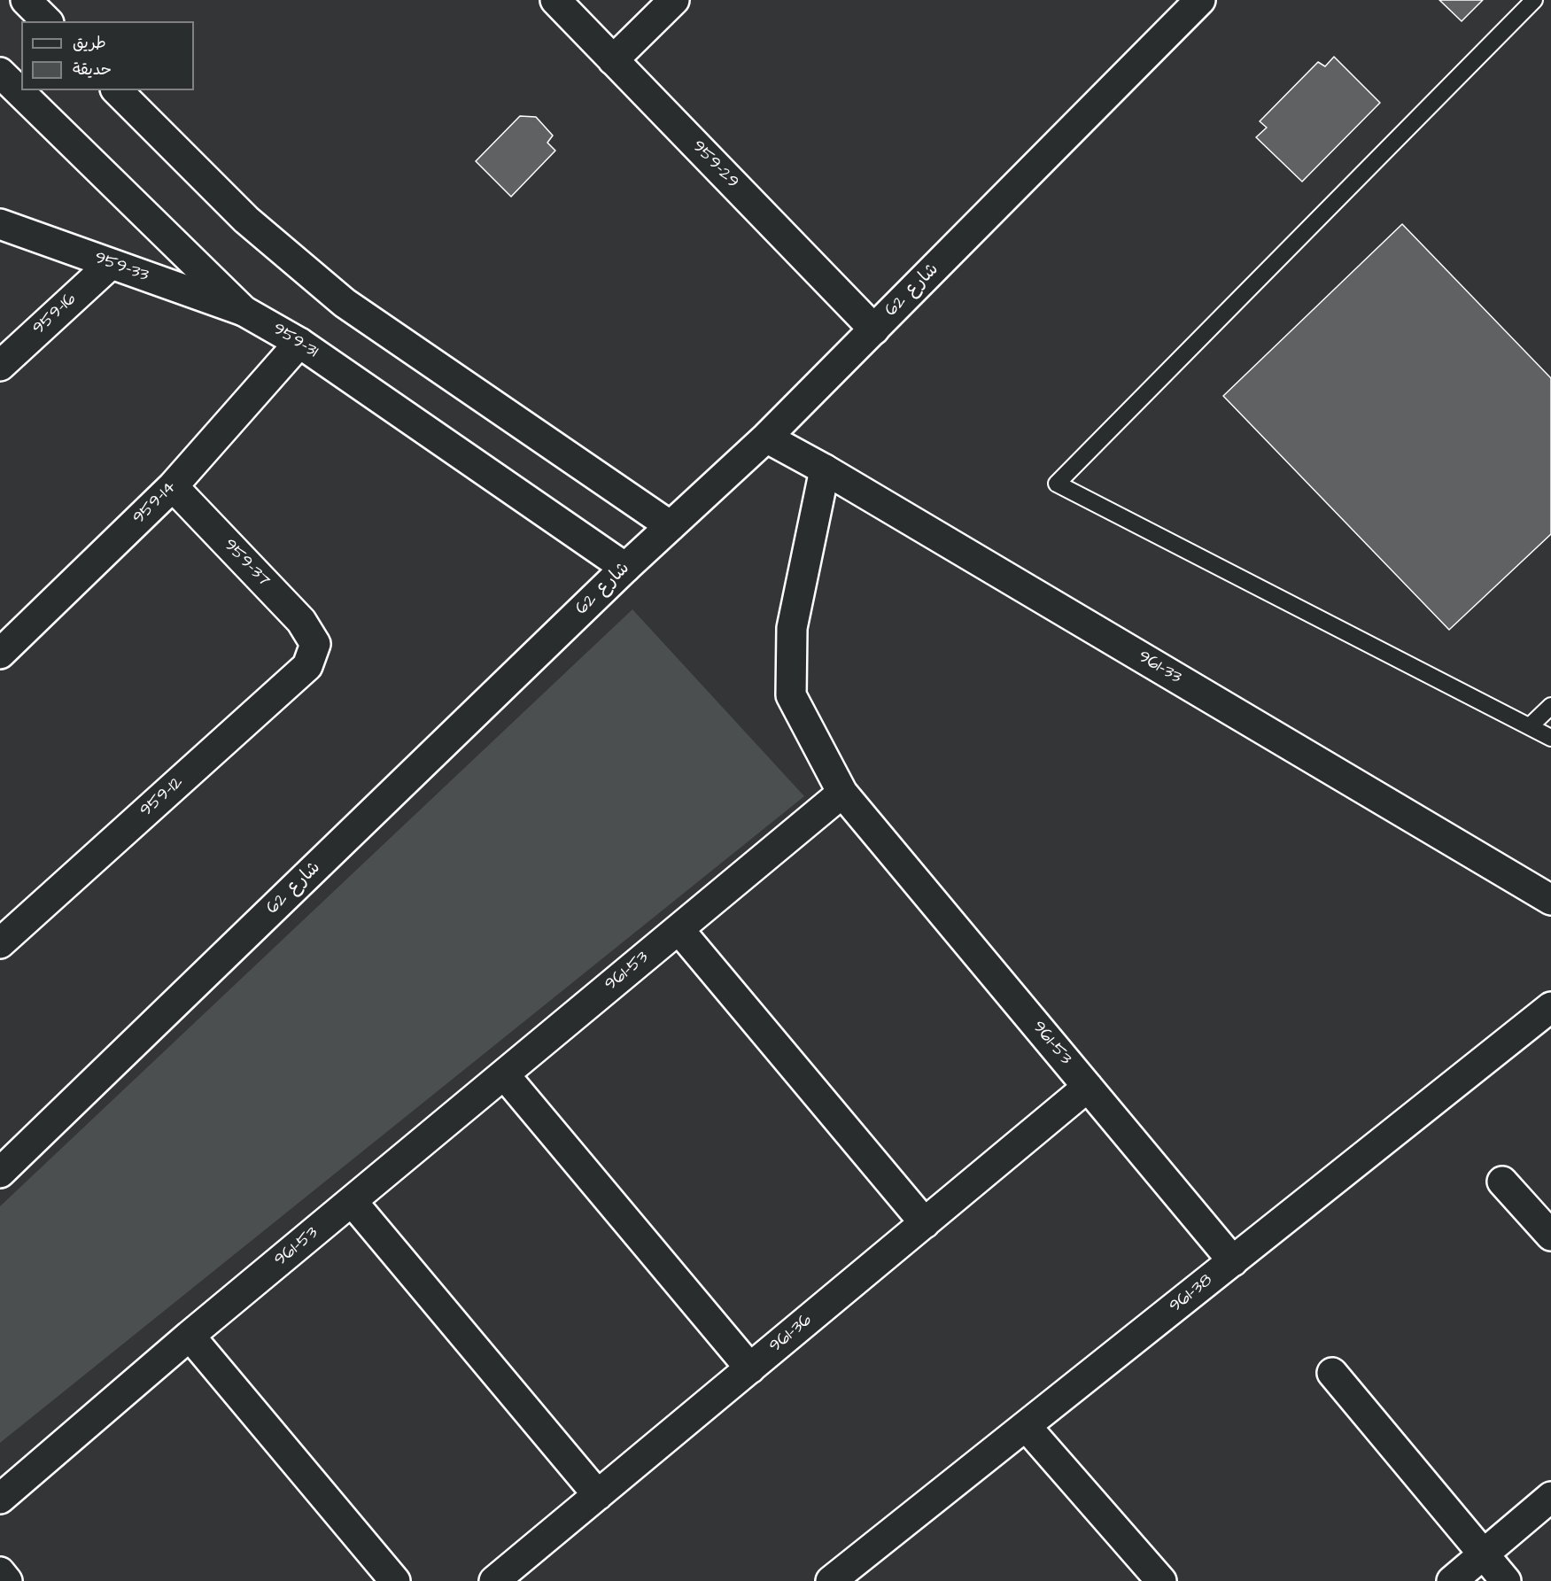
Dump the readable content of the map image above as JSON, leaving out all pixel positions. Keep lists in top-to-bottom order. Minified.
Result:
{"streets":{"street":["959-29","959-33","شارع 62","959-16","959-31","959-14","959-37","961-33","959-12","961-53","961-38","961-36"]},"crossings":[["959-29","شارع 62"],["959-33","959-16"],["959-33","959-31"],["شارع 62","959-31"],["شارع 62","961-33"],["959-31","959-14"],["959-14","959-37"],["959-37","959-12"],["961-53","961-38"],["961-53","961-36"]],"legend":["طريق","حديقة"]}
